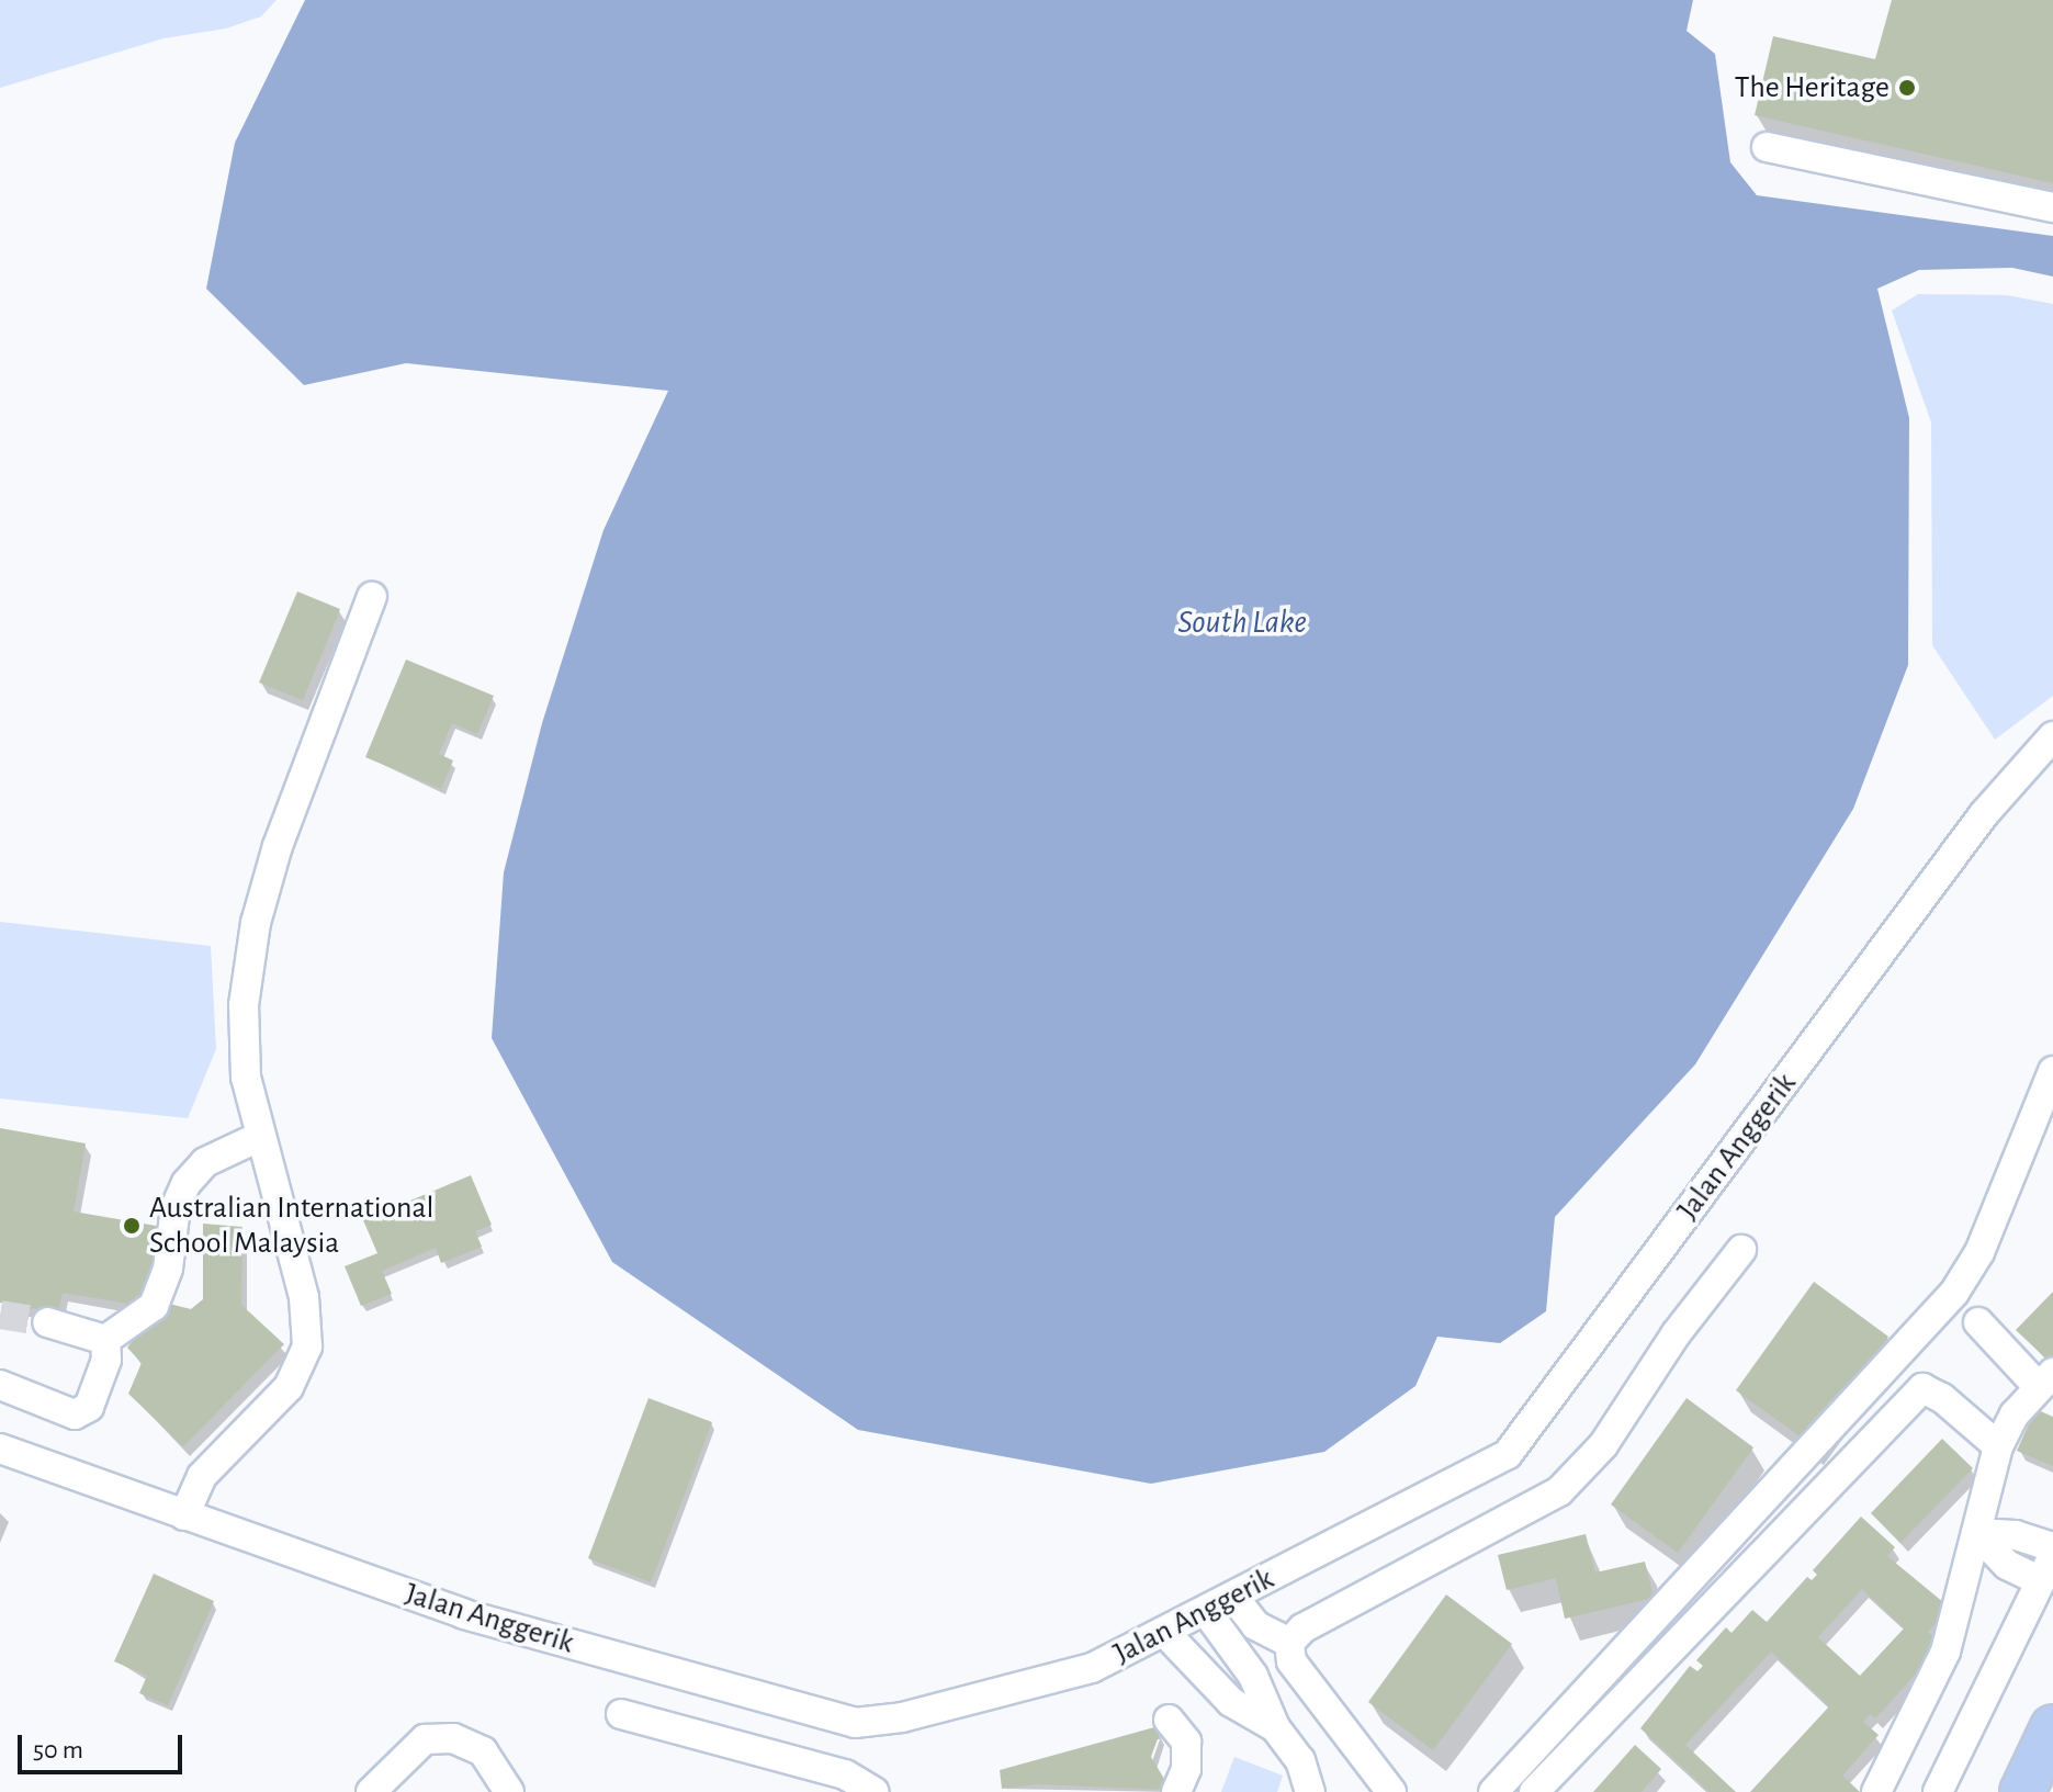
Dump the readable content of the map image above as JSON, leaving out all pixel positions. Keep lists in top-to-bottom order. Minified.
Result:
{"streets":{"street":["Jalan Anggerik"]},"water":["South Lake"],"places":["The Heritage","Australian International School Malaysia"],"scale_bar":"50 m"}
